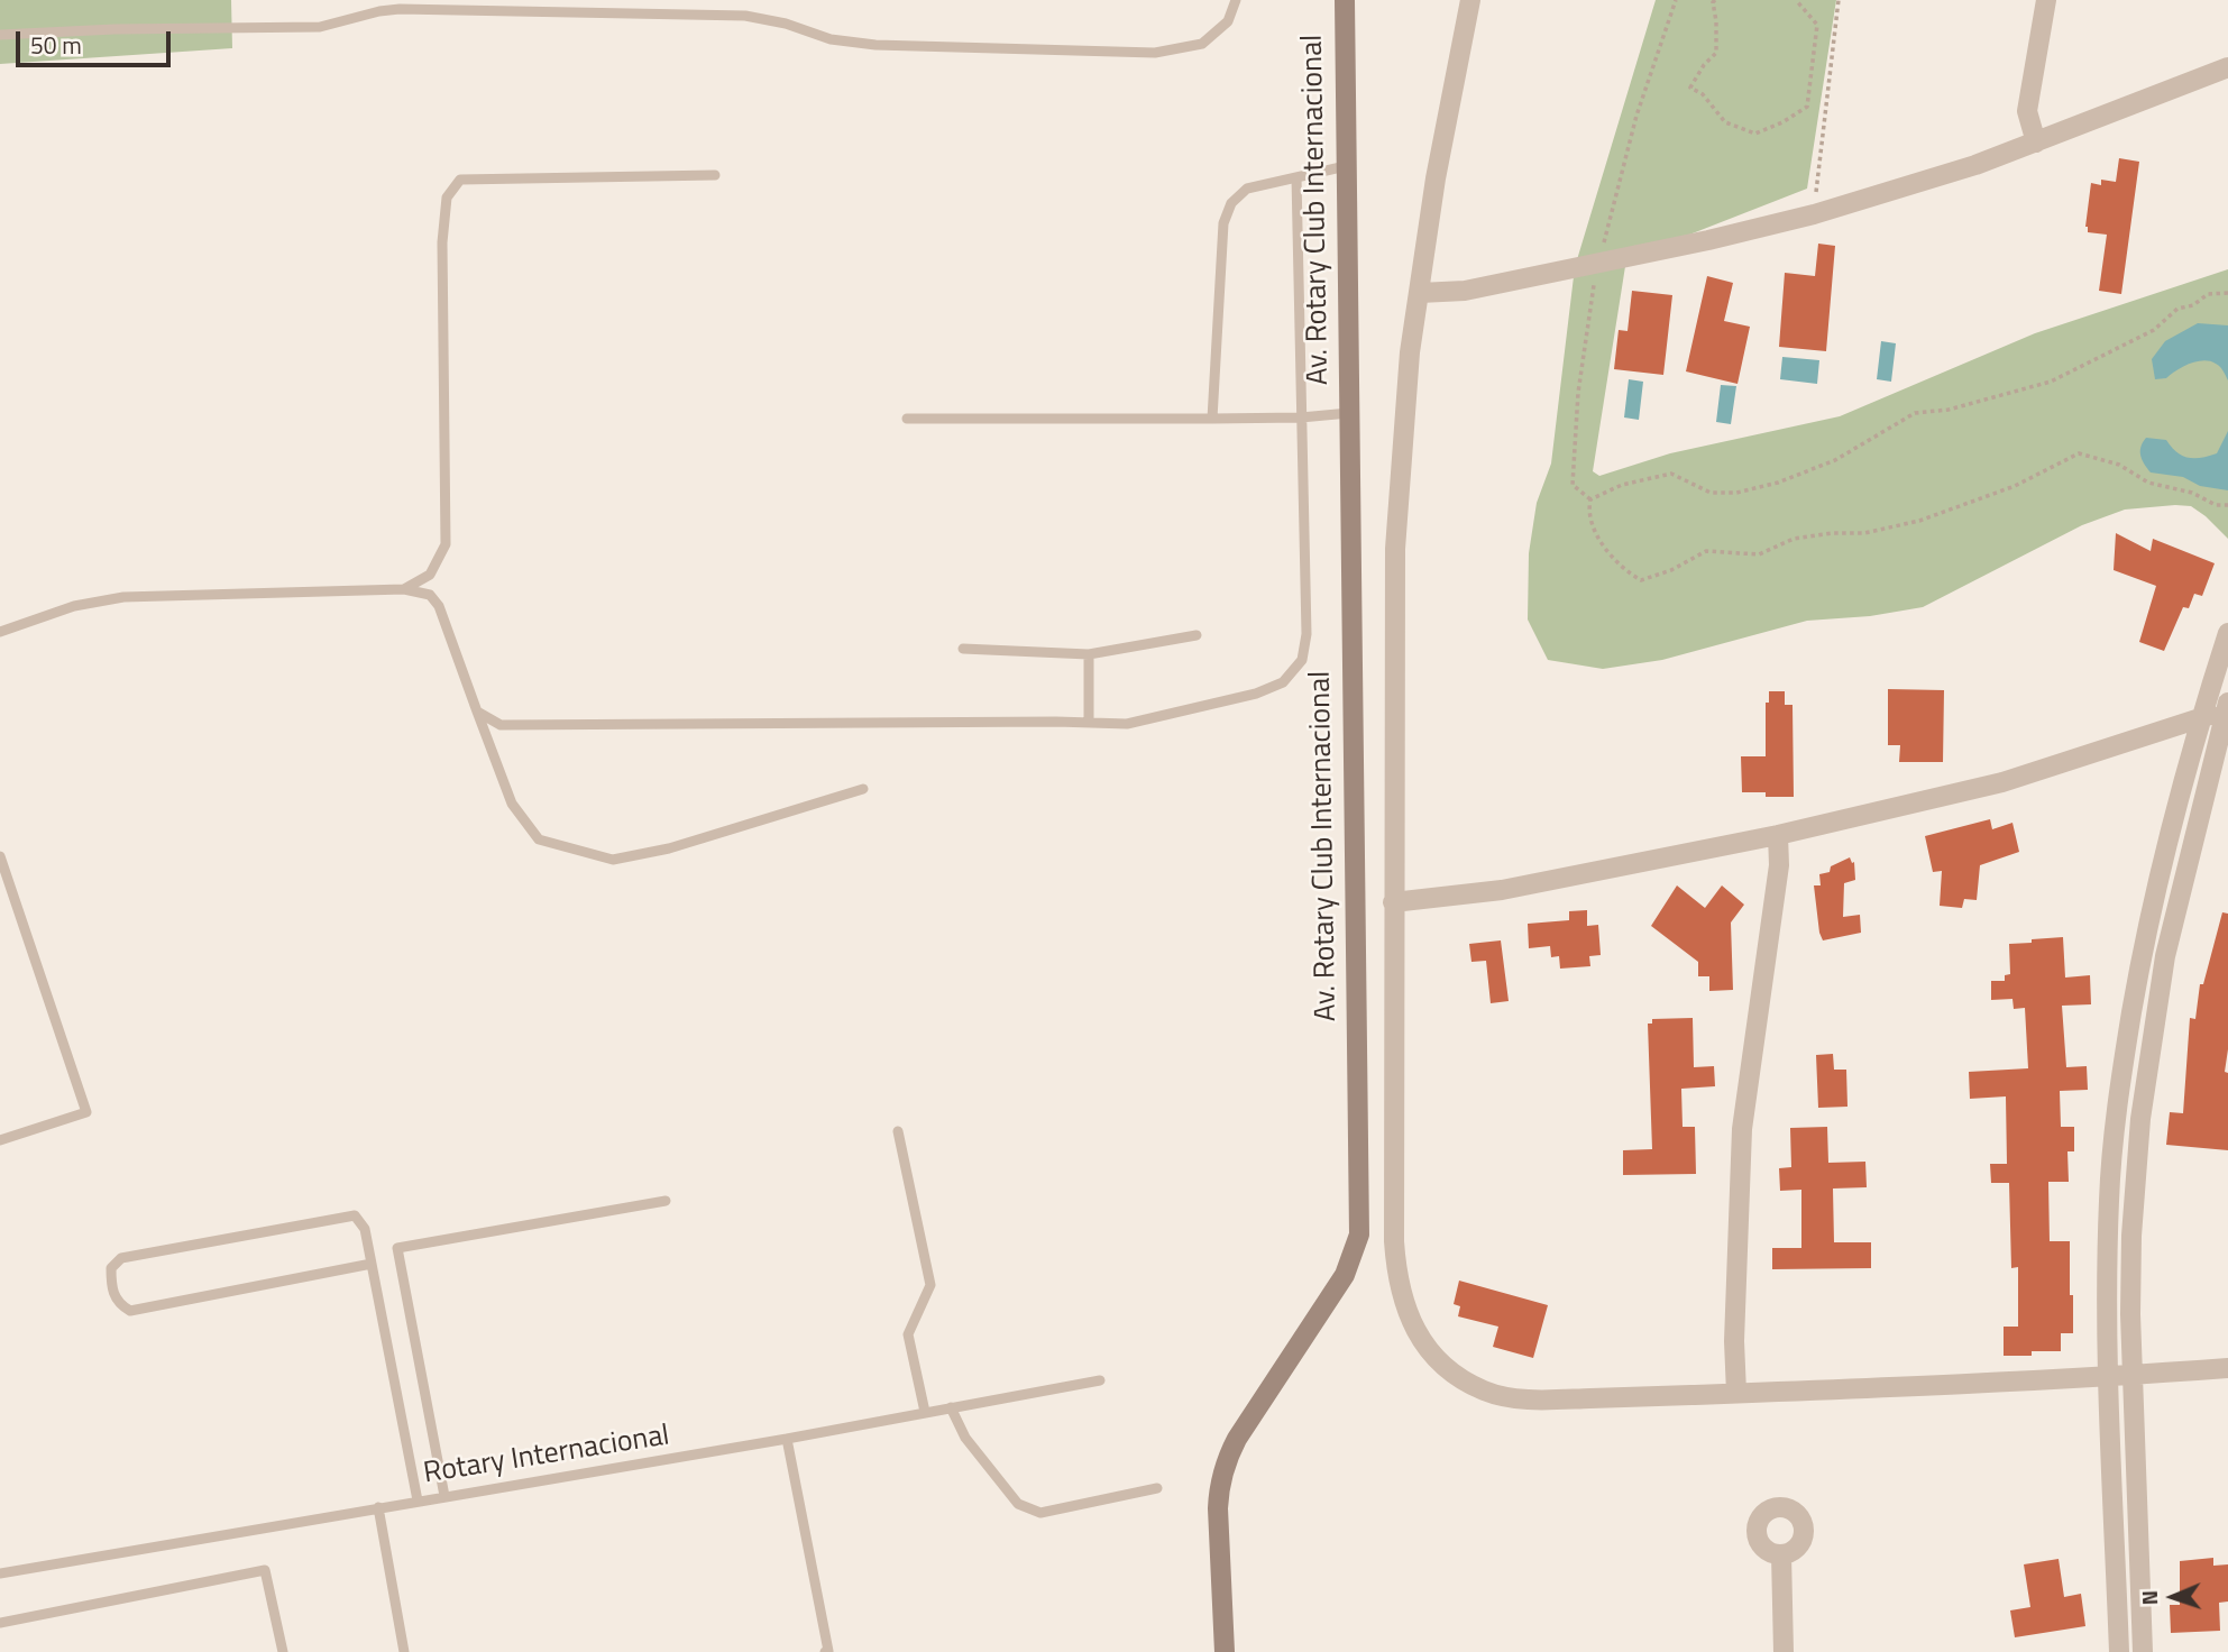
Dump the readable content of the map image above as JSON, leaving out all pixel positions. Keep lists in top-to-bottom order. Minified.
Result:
{"streets":{"main road":["Av. Rotary Club Internacional"],"lane":["Rotary Internacional"]},"scale_bar":"50 m","north":"left"}
